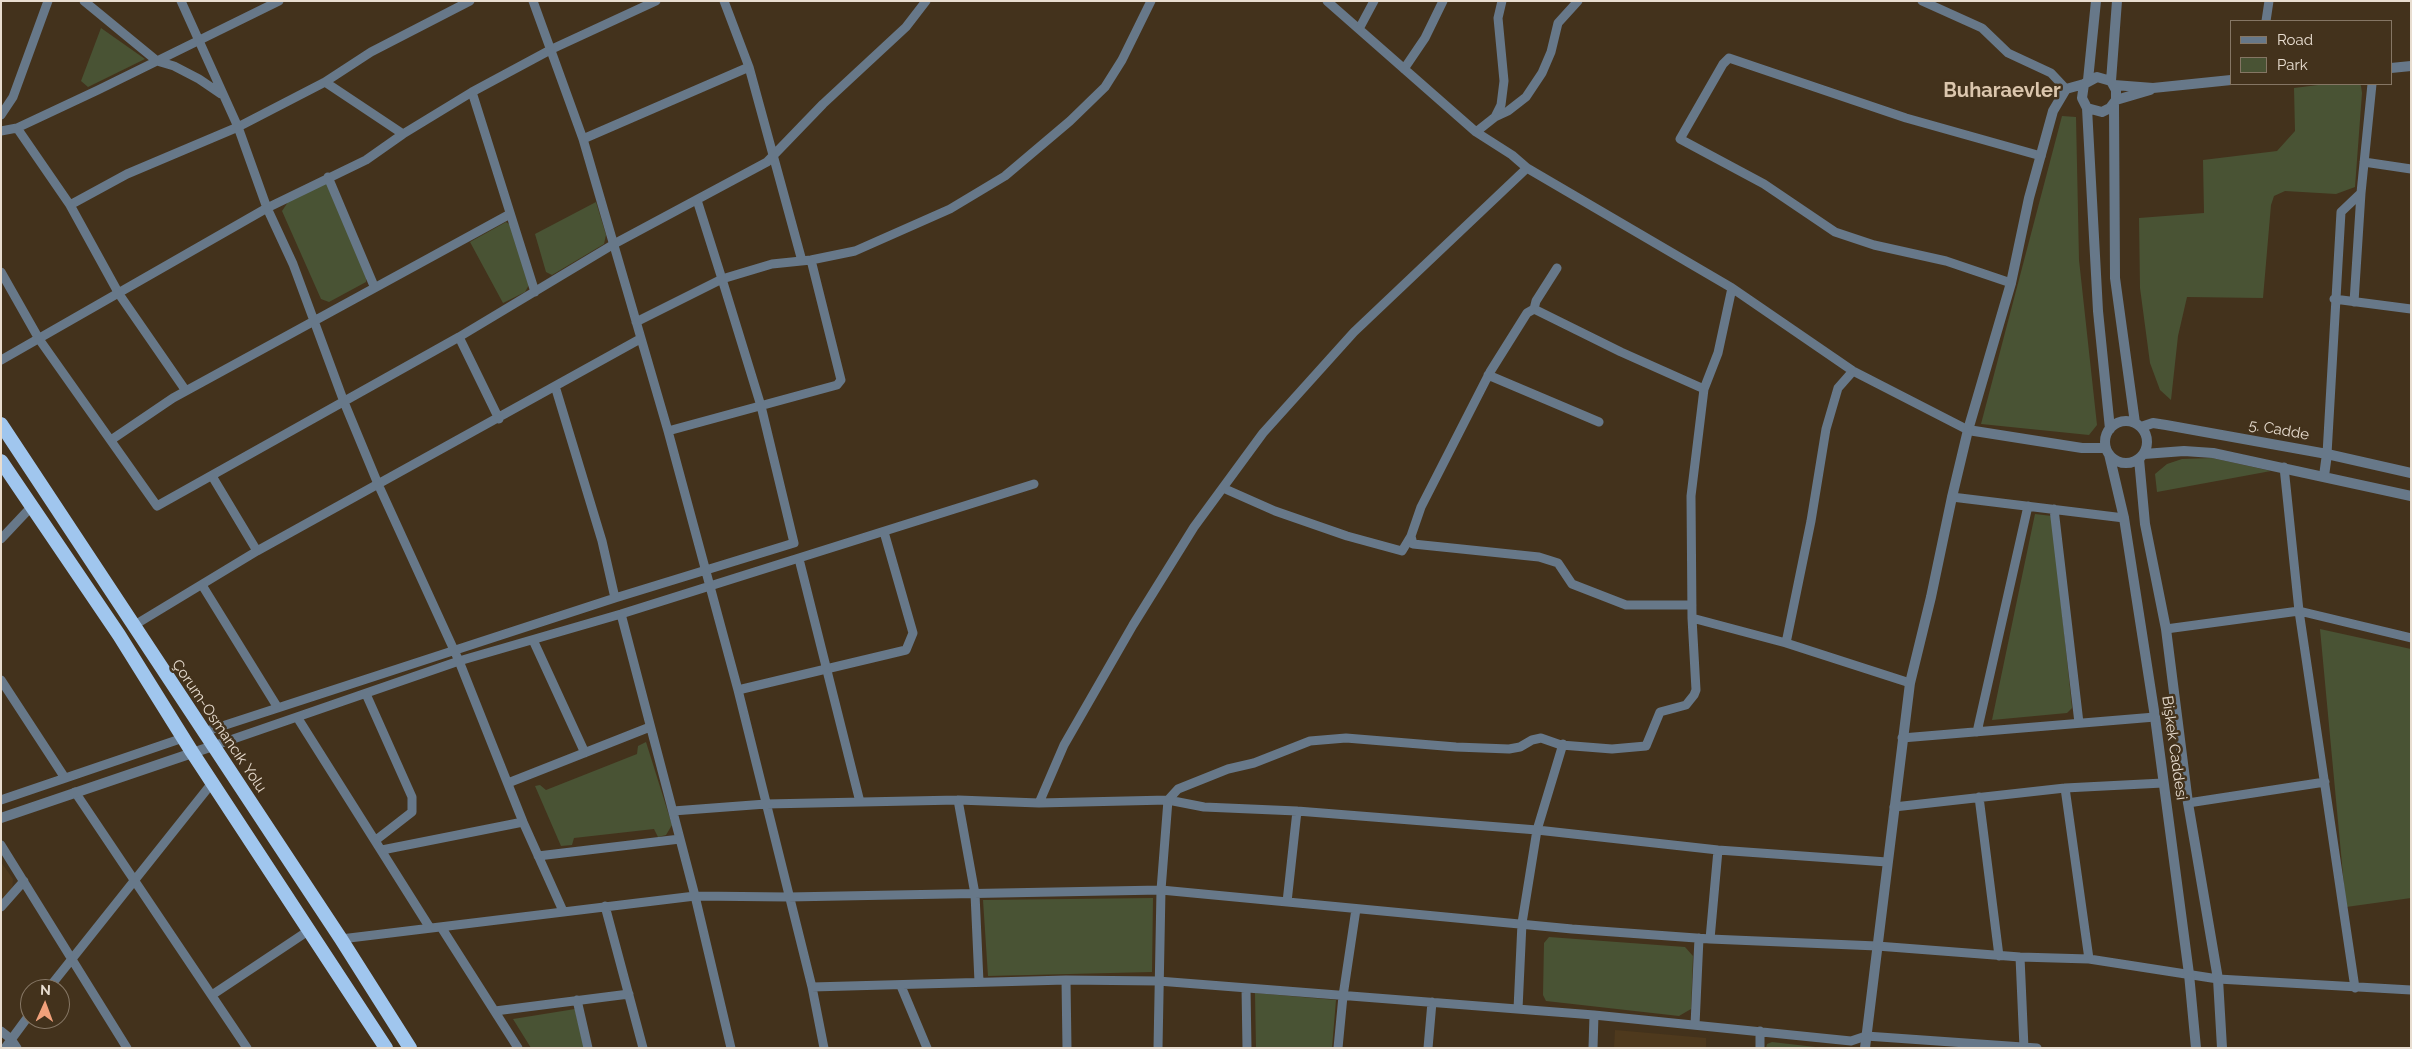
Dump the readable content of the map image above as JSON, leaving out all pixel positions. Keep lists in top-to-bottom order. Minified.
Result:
{"streets":{"highway":["Çorum-Osmancık Yolu"],"street":["5. Cadde","Bişkek Caddesi"]},"crossings":[["5. Cadde","Bişkek Caddesi"]],"districts":["Buharaevler"],"legend":["Road","Park"],"north":"top"}
